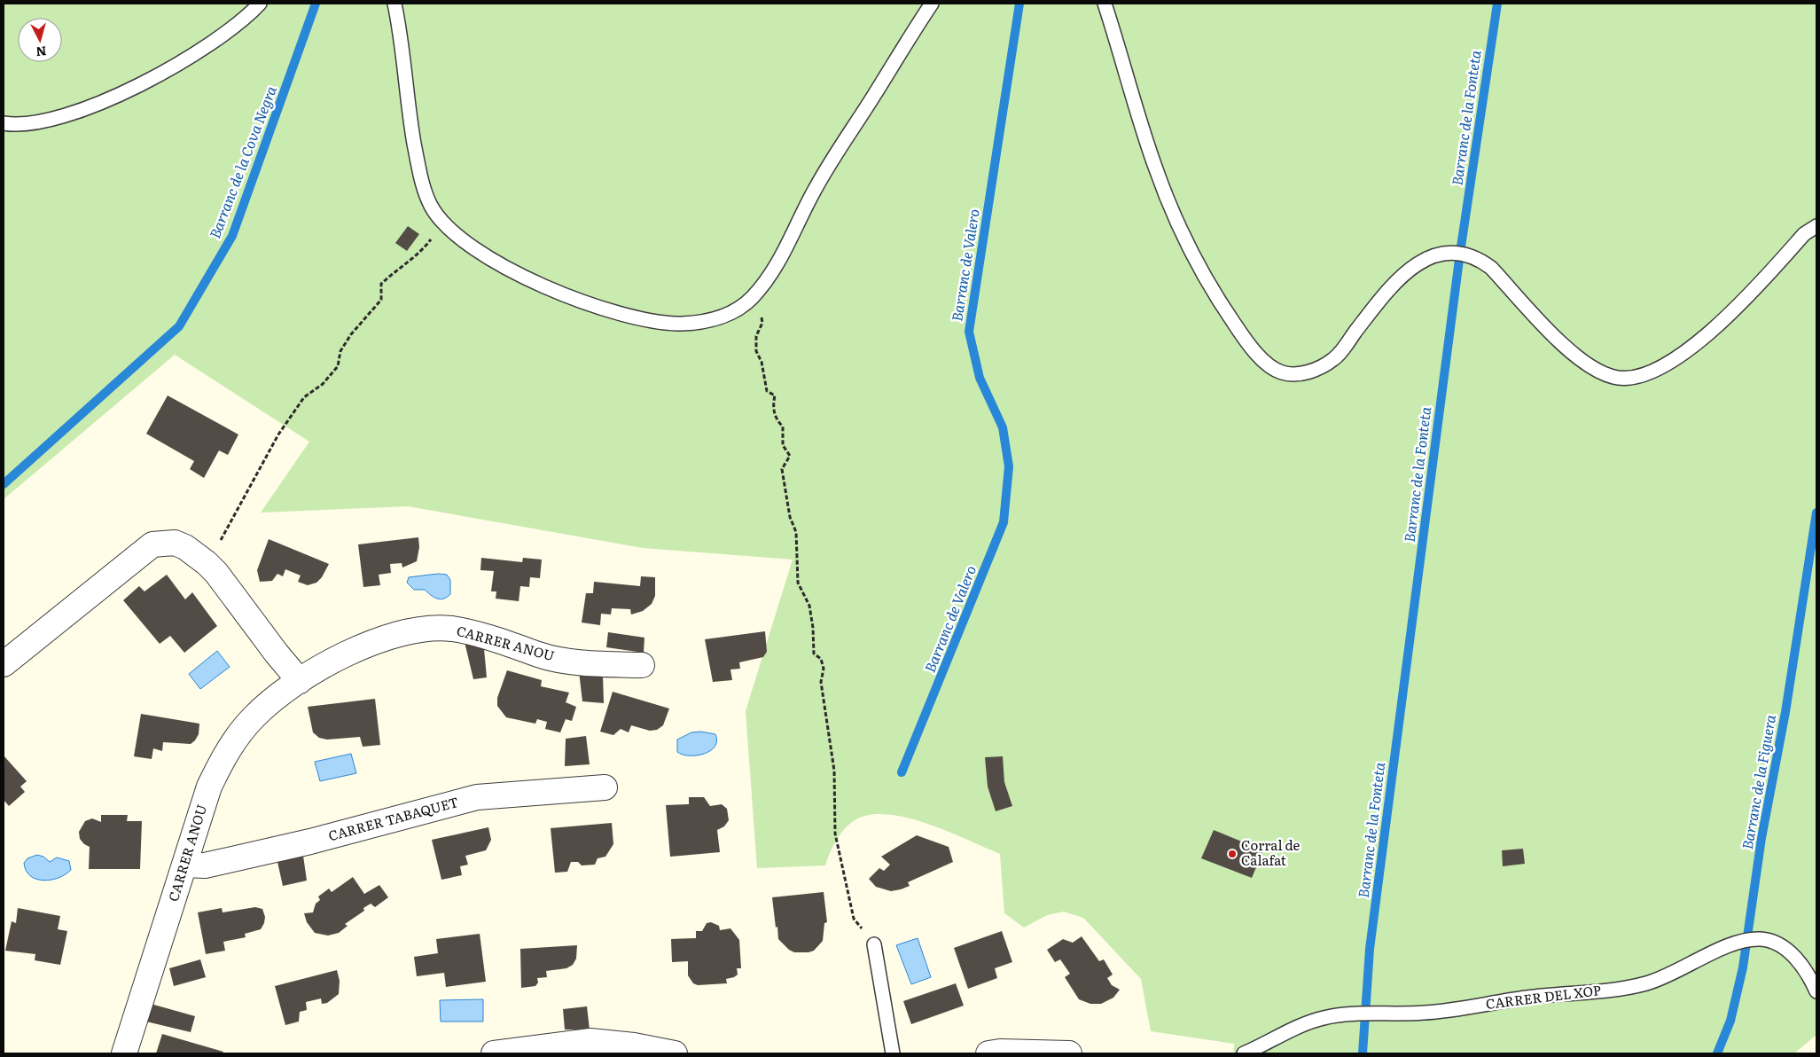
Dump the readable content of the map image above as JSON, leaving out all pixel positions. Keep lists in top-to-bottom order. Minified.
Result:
{"streets":{"street":["CARRER ANOU","CARRER TABAQUET"],"lane":["CARRER DEL XOP"]},"crossings":[["CARRER ANOU","CARRER TABAQUET"]],"water":["Barranc de la Fonteta","Barranc de la Cova Negra","Barranc de Valero","Barranc de la Figuera"],"places":["Corral de Calafat"],"north":"bottom"}
